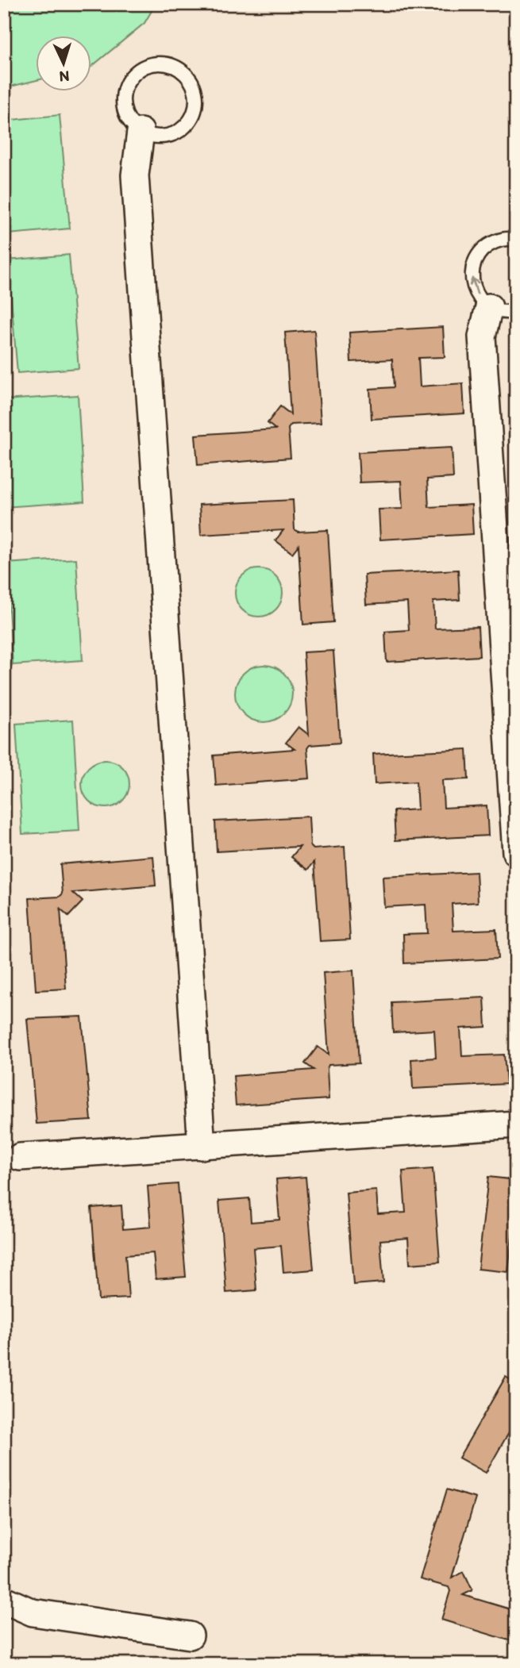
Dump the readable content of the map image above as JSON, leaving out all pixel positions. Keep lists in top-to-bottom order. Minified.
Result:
{"north":"bottom"}
